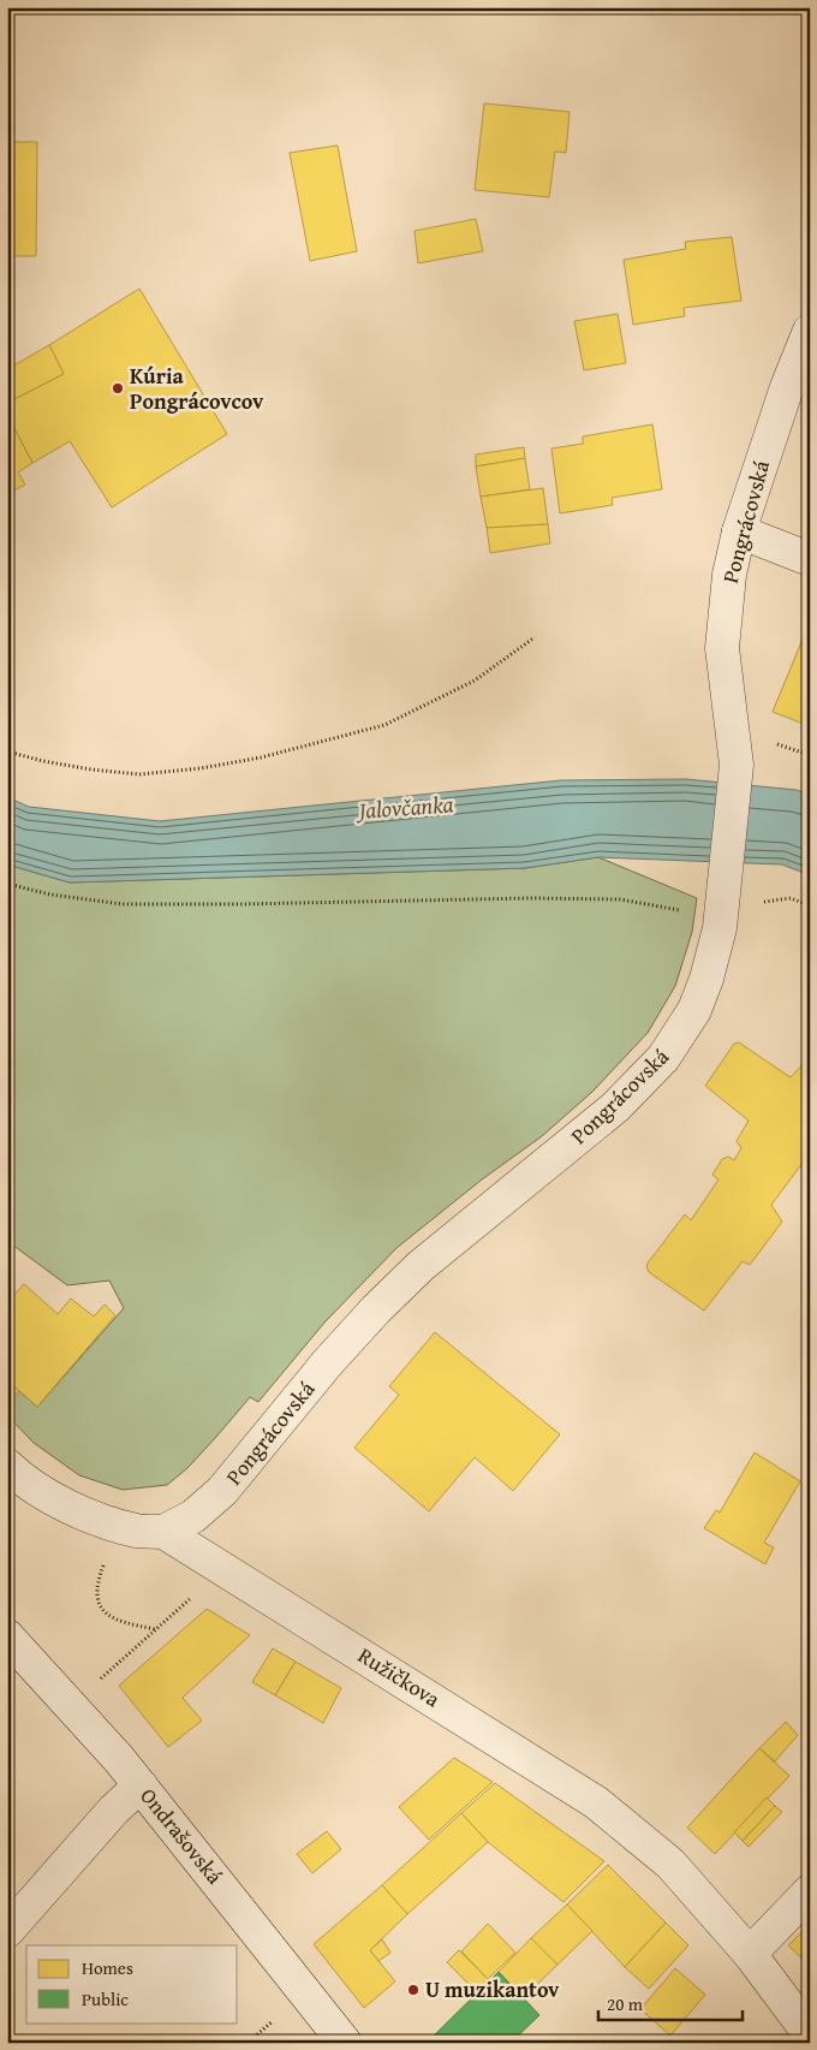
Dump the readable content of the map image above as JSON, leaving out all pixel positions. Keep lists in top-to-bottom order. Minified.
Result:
{"streets":{"street":["Pongrácovská","Ružičkova","Ondrašovská"]},"crossings":[["Pongrácovská","Ružičkova"]],"water":["Jalovčanka"],"places":["Kúria Pongrácovcov","U muzikantov"],"legend":["Homes","Public"],"scale_bar":"20 m"}
